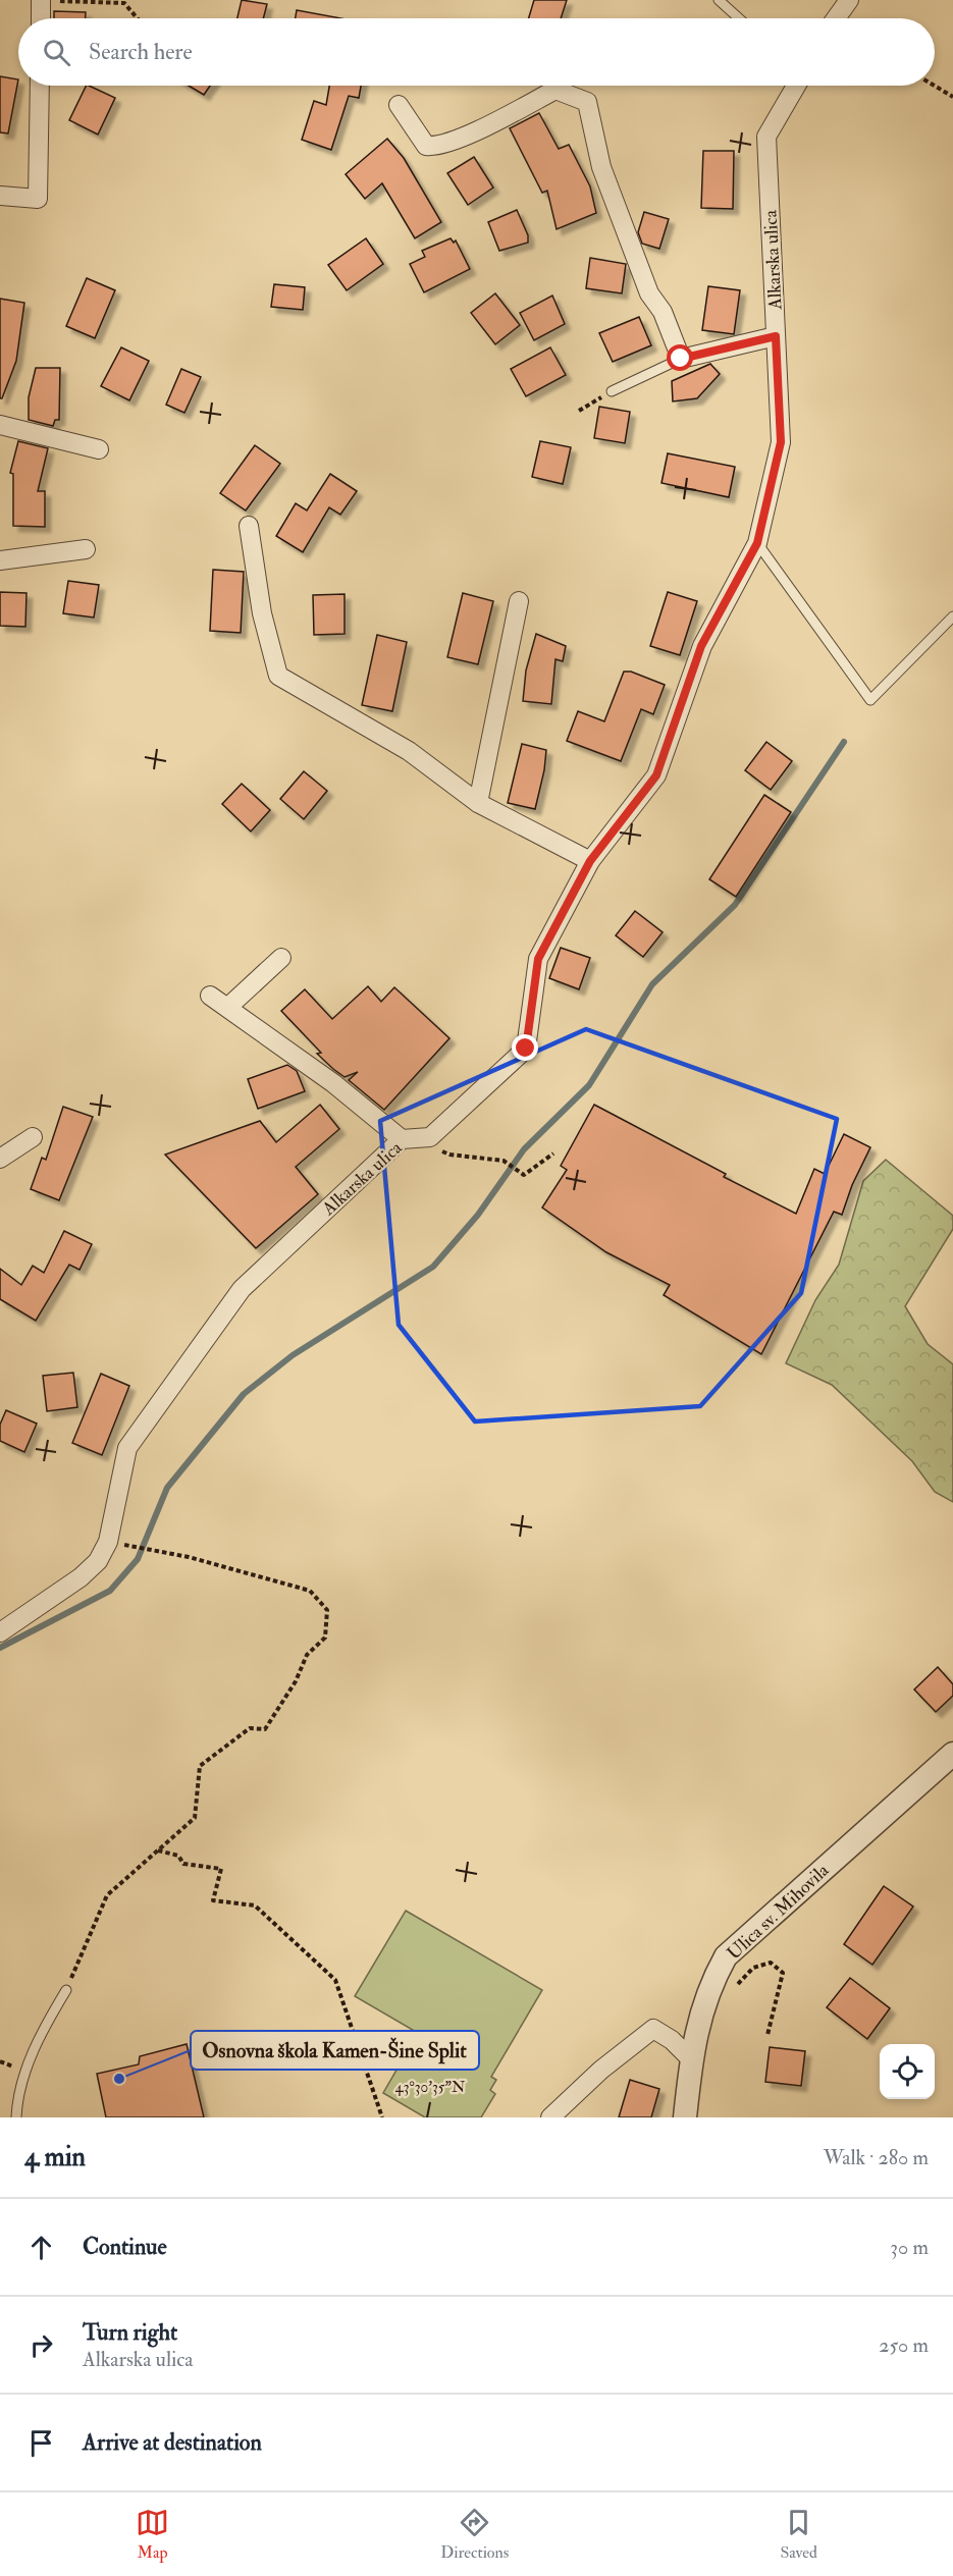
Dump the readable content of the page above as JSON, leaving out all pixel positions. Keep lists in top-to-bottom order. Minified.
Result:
{"streets":{"street":["Alkarska ulica","Ulica sv. Mihovila"]},"places":["Osnovna škola Kamen-Šine Split"],"page":{"search":"Search here","heading":["4 min","Walk · 280 m"],"list":[["Continue","30 m"],["Turn right","Alkarska ulica","250 m"],"Arrive at destination"],"nav":["Map","Directions","Saved"]},"coordinates":["43°30'35\"N"]}
